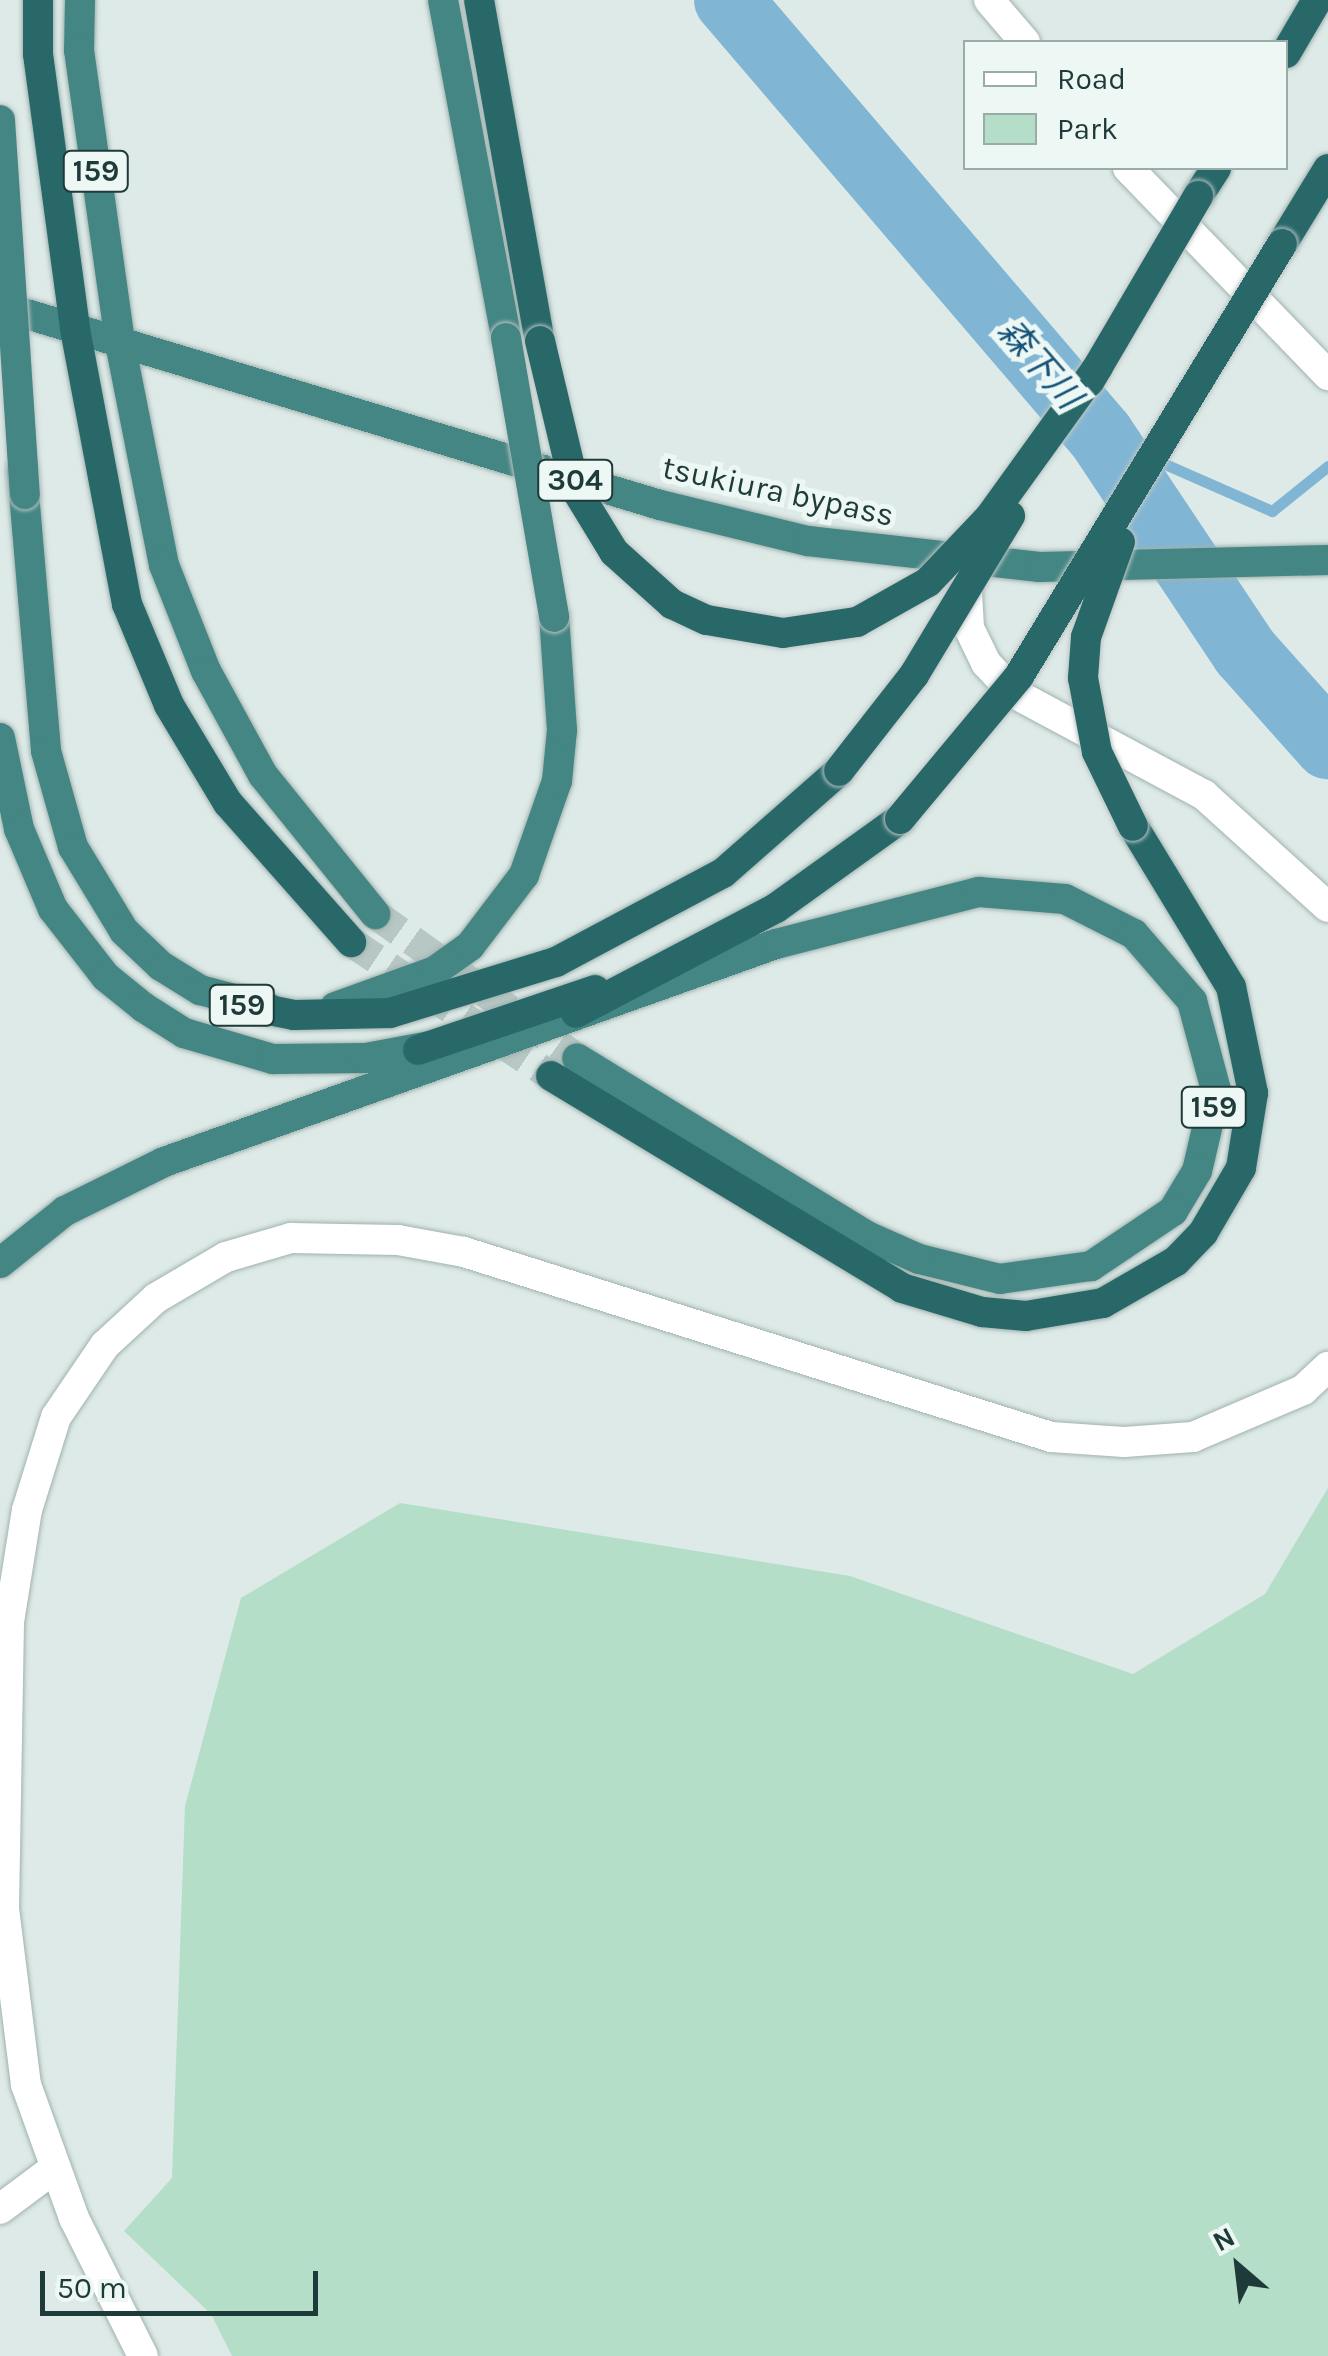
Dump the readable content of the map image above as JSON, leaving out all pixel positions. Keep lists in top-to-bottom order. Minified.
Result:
{"streets":{"highway":["159","304","tsukiura bypass"]},"crossings":[["159","tsukiura bypass"]],"water":["森下川"],"legend":["Road","Park"],"scale_bar":"50 m","north":"top left"}
